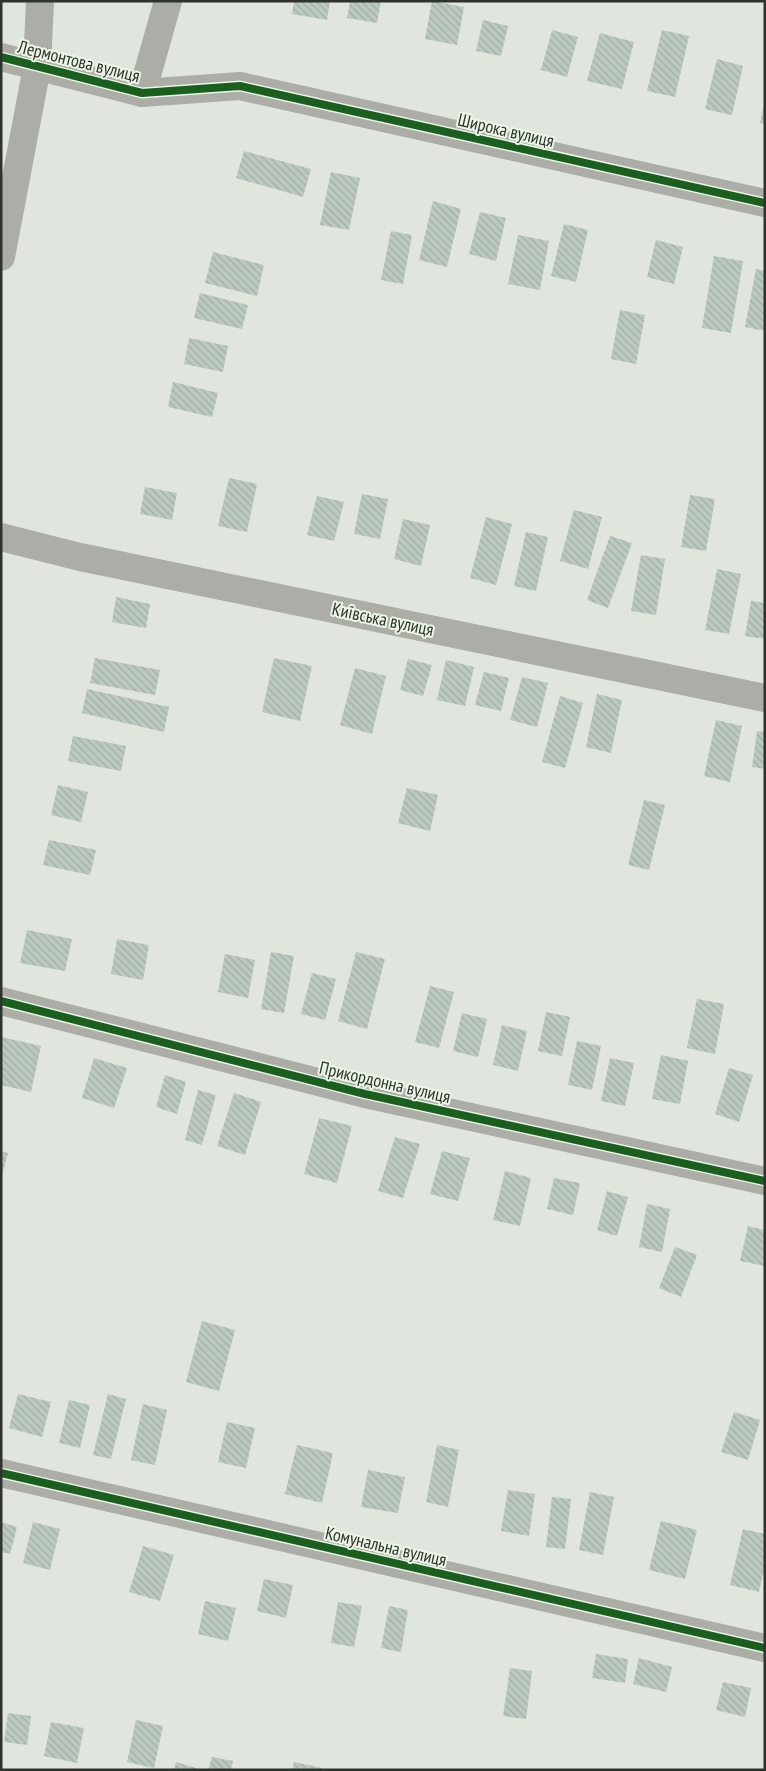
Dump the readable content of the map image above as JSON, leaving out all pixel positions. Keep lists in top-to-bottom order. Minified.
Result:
{"streets":{"street":["Лермонтова вулиця","Широка вулиця","Київська вулиця","Прикордонна вулиця","Комунальна вулиця"]},"crossings":[["Лермонтова вулиця","Широка вулиця"]]}
